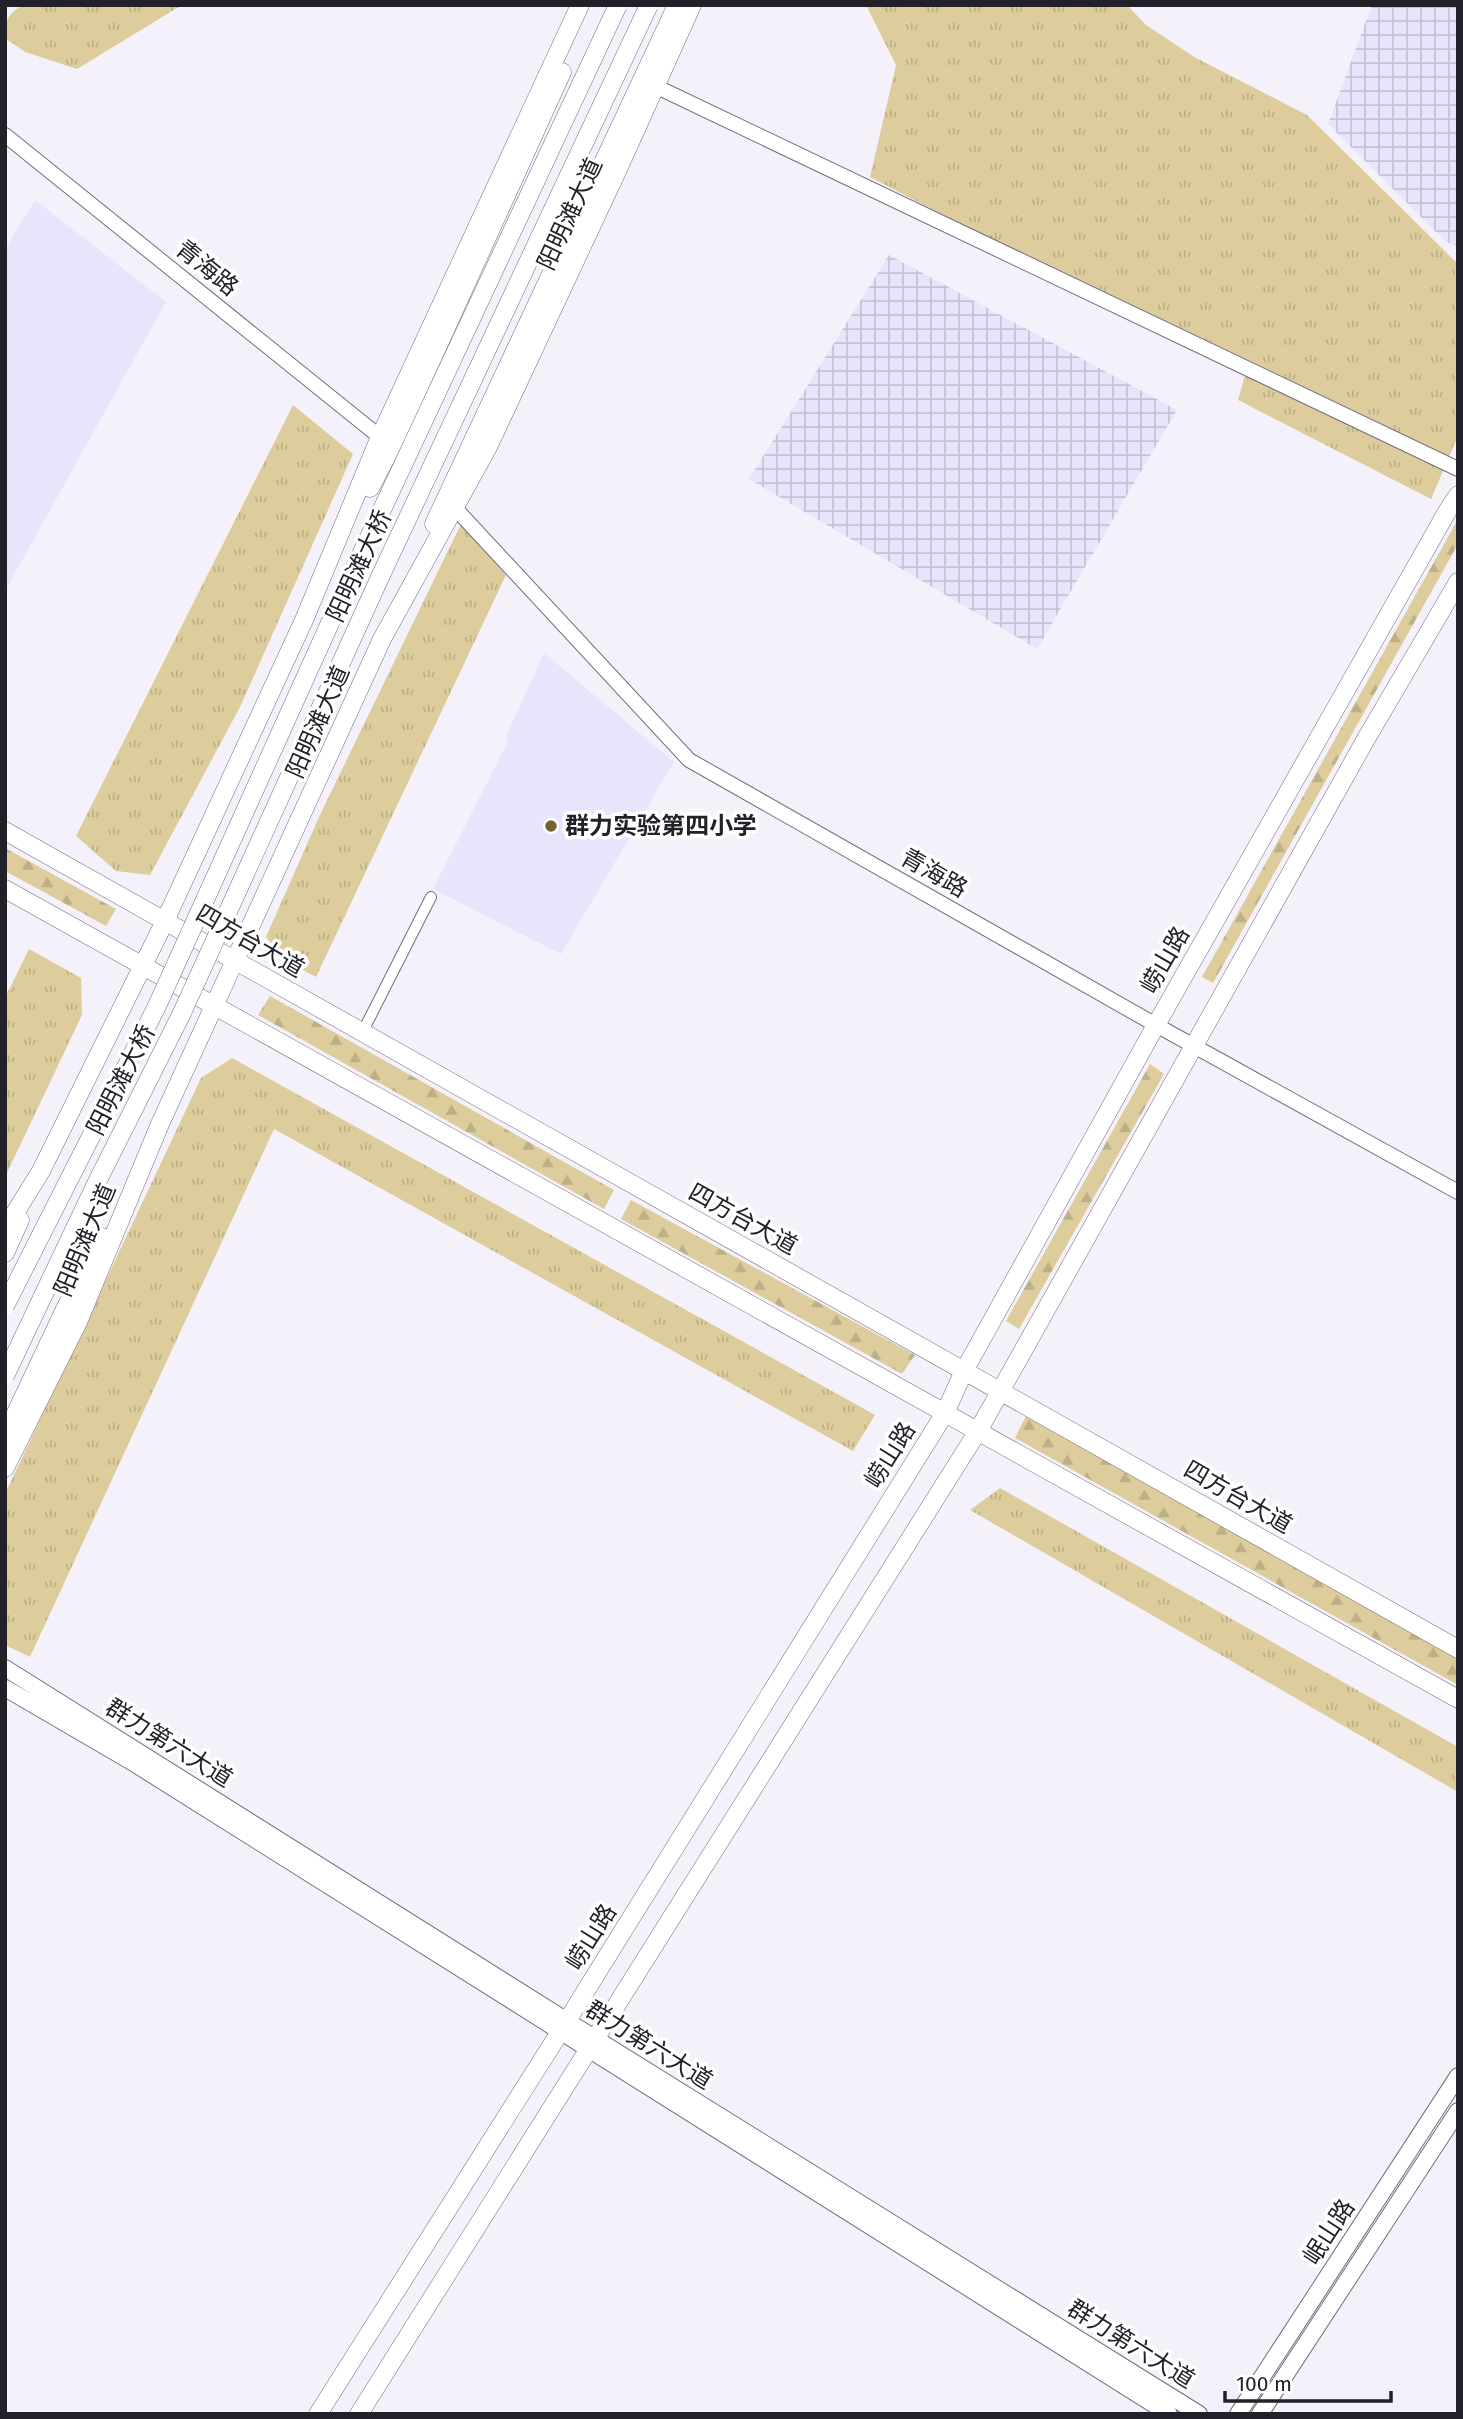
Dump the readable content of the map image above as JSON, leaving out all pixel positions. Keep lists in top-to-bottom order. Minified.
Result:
{"streets":{"main road":["阳明滩大道","阳明滩大桥","四方台大道","崂山路","群力第六大道","岷山路"],"street":["青海路"]},"crossings":[["阳明滩大道","青海路"],["阳明滩大道","四方台大道"],["青海路","崂山路"],["四方台大道","崂山路"],["崂山路","群力第六大道"]],"places":["群力实验第四小学"],"scale_bar":"100 m"}
